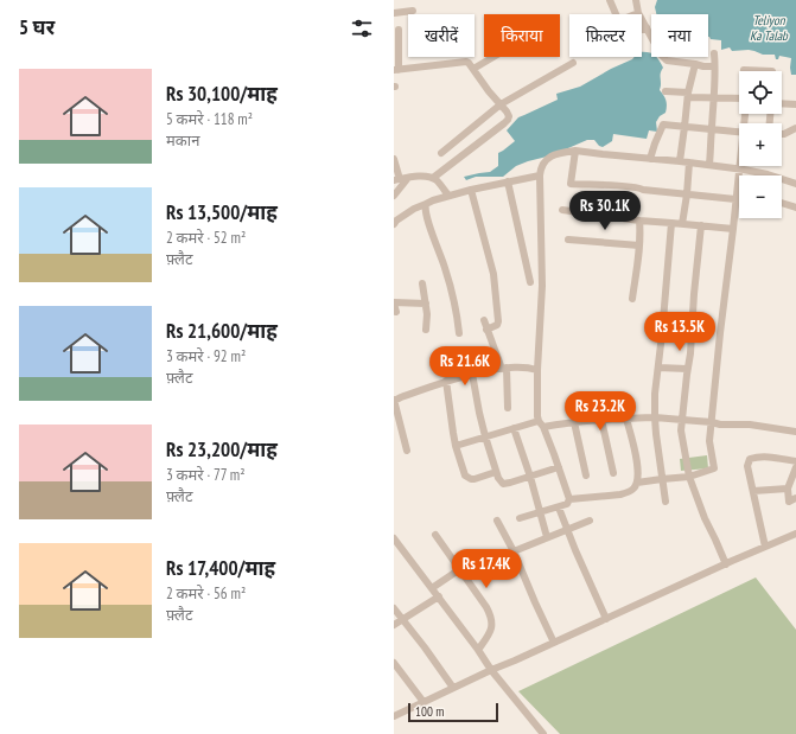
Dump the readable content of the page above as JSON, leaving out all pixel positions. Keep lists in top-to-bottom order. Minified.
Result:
{"water":["Teliyon Ka Talab"],"scale_bar":"100 m","page":{"heading":"5 घर","chip":["खरीदें","किराया","फ़िल्टर","नया"],"list":[{"name":"Rs 30,100/माह","note":"5 कमरे · 118 m² · मकान"},{"name":"Rs 13,500/माह","note":"2 कमरे · 52 m² · फ़्लैट"},{"name":"Rs 21,600/माह","note":"3 कमरे · 92 m² · फ़्लैट"},{"name":"Rs 23,200/माह","note":"3 कमरे · 77 m² · फ़्लैट"},{"name":"Rs 17,400/माह","note":"2 कमरे · 56 m² · फ़्लैट"}],"map_buttons":["+","−"],"price":["Rs 30.1K","Rs 13.5K","Rs 21.6K","Rs 23.2K","Rs 17.4K"],"scale":"100 m"}}
